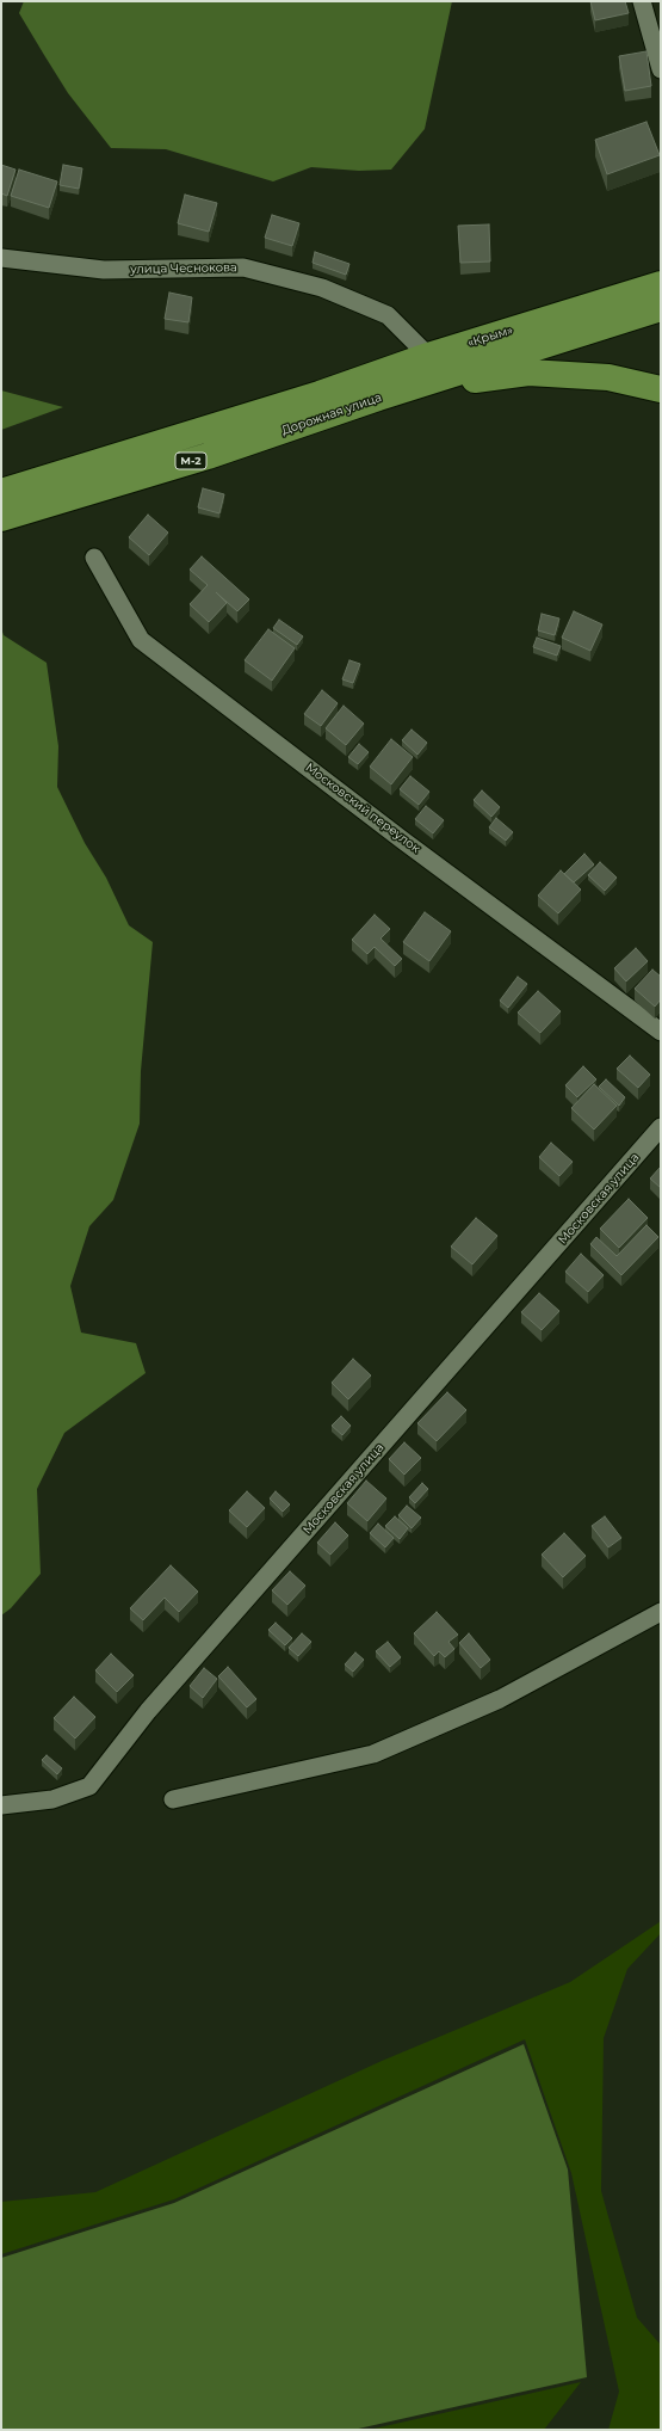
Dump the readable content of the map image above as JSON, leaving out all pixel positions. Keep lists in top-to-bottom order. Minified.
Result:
{"streets":{"main road":["«Крым»","Дорожная улица","М-2"],"street":["улица Чеснокова","Московский переулок","Московская улица"]},"crossings":[["улица Чеснокова","«Крым»"],["«Крым»","Дорожная улица"]]}
